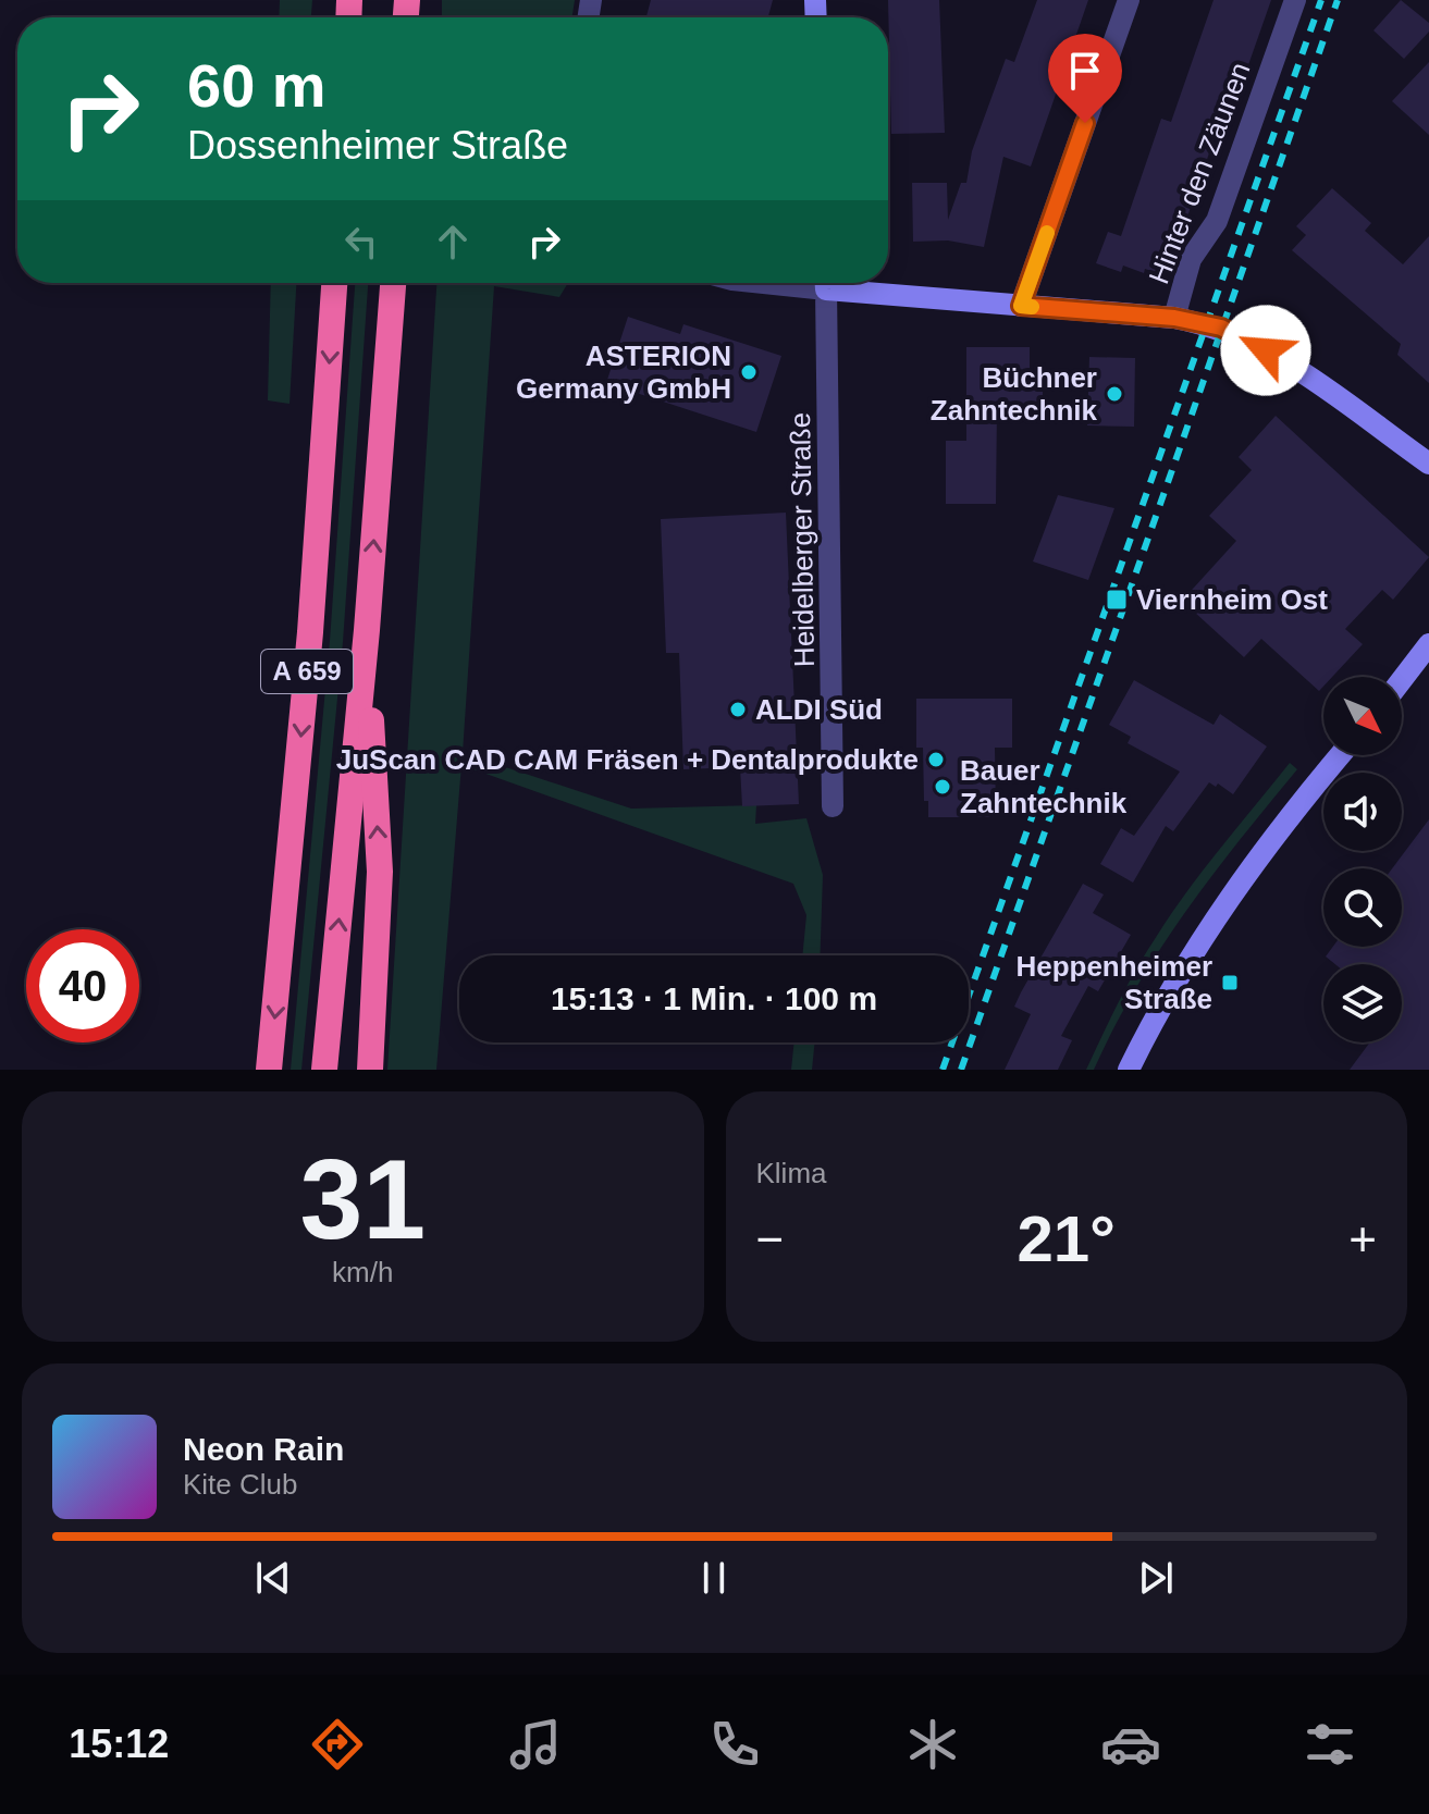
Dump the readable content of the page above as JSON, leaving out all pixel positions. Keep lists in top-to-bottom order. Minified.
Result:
{"streets":{"highway":["A 659"],"street":["Hinter den Zäunen","Heidelberger Straße"]},"places":{"other":["ASTERION Germany GmbH","Büchner Zahntechnik","ALDI Süd","JuScan CAD CAM Fräsen + Dentalprodukte","Bauer Zahntechnik"],"transit":["Viernheim Ost","Heppenheimer Straße"]},"north":"bottom right","page":{"turn":["60 m","Dossenheimer Straße"],"limit":"40","trip":"15:13 · 1 Min. · 100 m","tile":[["31","km/h"],"Klima"],"heat":["−","21°","+"],"song":["Neon Rain","Kite Club"],"tabs":"15:12"}}
